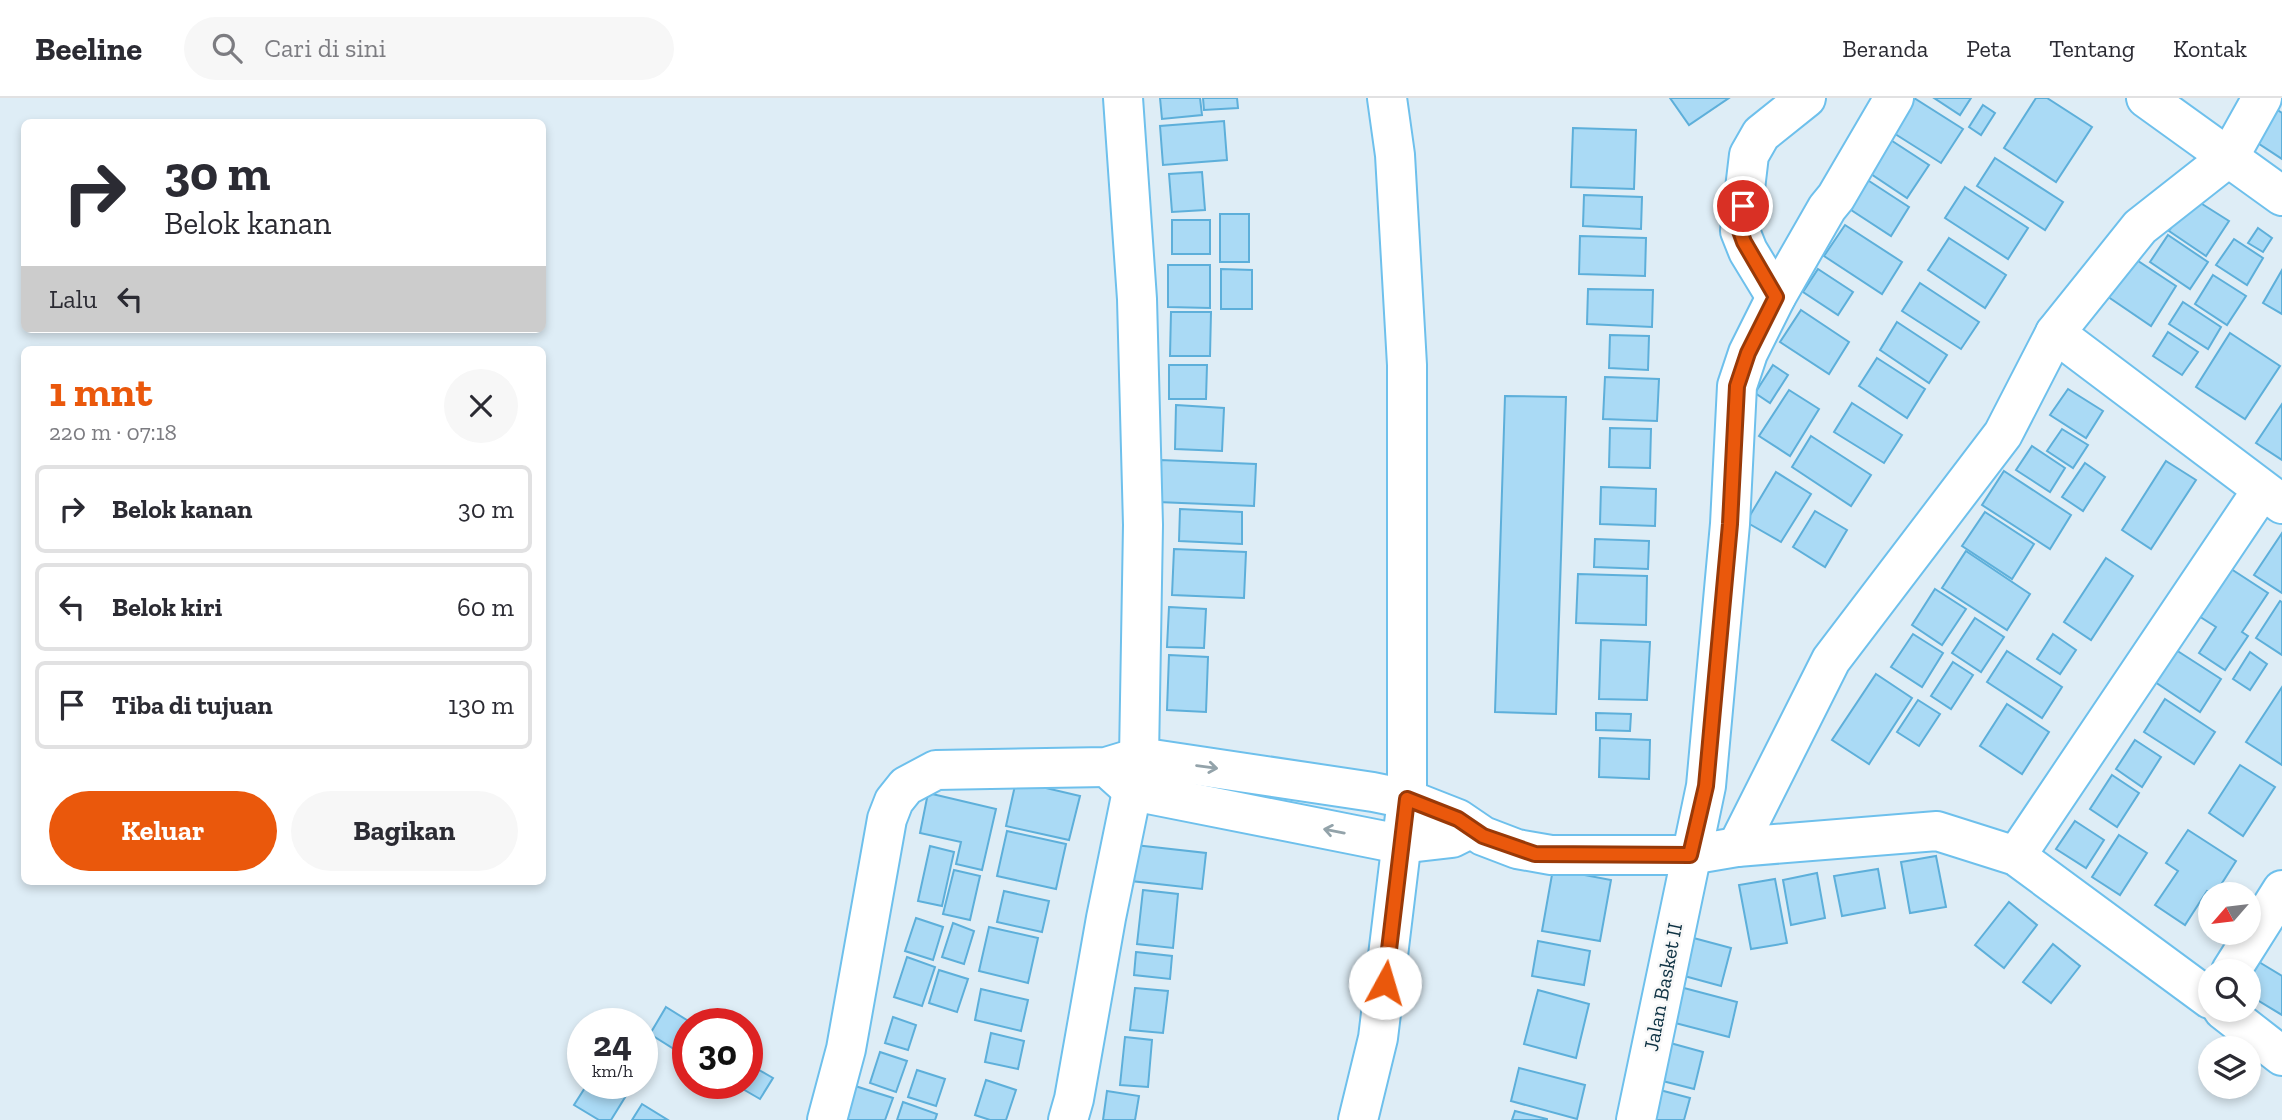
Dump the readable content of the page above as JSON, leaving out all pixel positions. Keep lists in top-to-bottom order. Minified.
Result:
{"streets":{"street":["Jalan Basket II"]},"north":"bottom left","page":{"header":"Beeline","search":"Cari di sini","nav":["Beranda","Peta","Tentang","Kontak"],"turn":["30 m","Belok kanan"],"then":"Lalu","heading":["1 mnt","220 m · 07:18"],"list":[{"name":"Belok kanan","value":"30 m"},{"name":"Belok kiri","value":"60 m"},{"name":"Tiba di tujuan","value":"130 m"}],"buttons":["Keluar","Bagikan"],"speed":"24 km/h","limit":"30"}}
